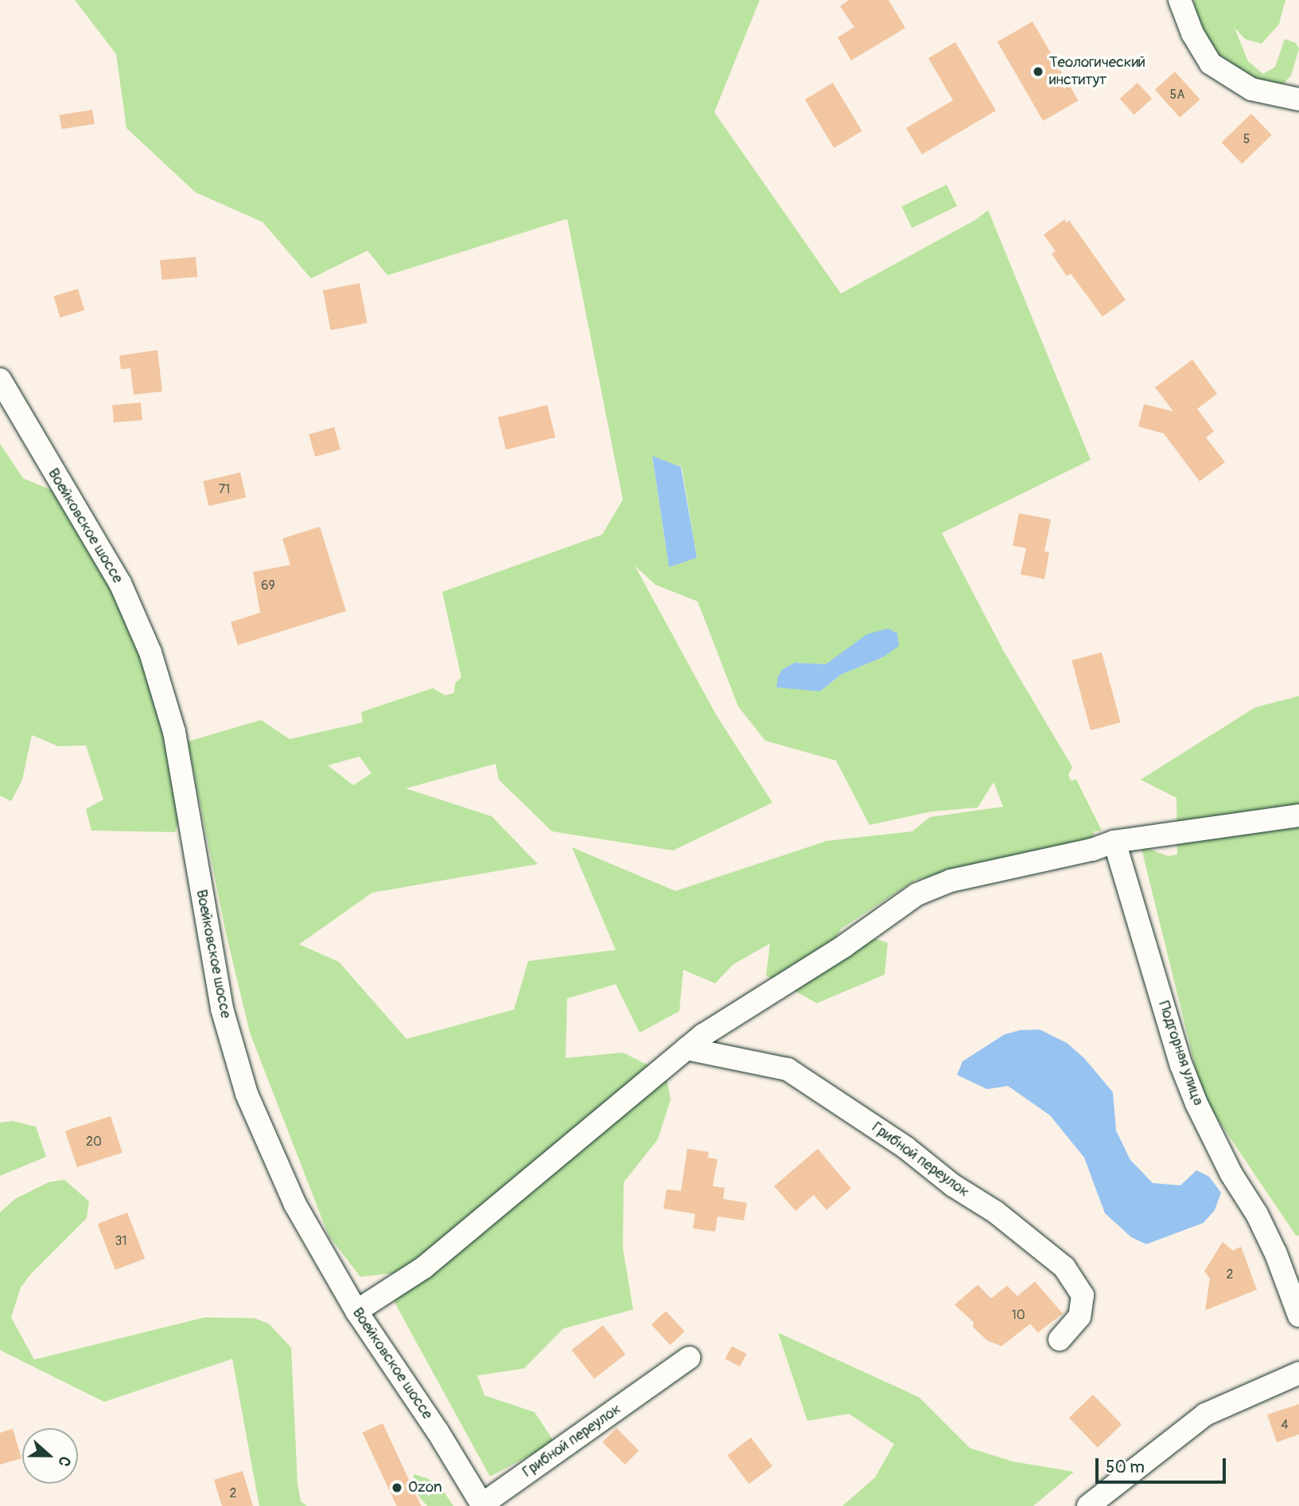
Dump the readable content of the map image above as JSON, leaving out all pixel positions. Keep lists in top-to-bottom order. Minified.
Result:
{"streets":{"street":["Воейковское шоссе","Подгорная улица","Грибной переулок"]},"crossings":[["Воейковское шоссе","Грибной переулок"]],"places":["Теологический институт","Ozon"],"house_numbers":["5А","5","71","69","20","31","2","10","4","2"],"scale_bar":"50 m","north":"right"}
